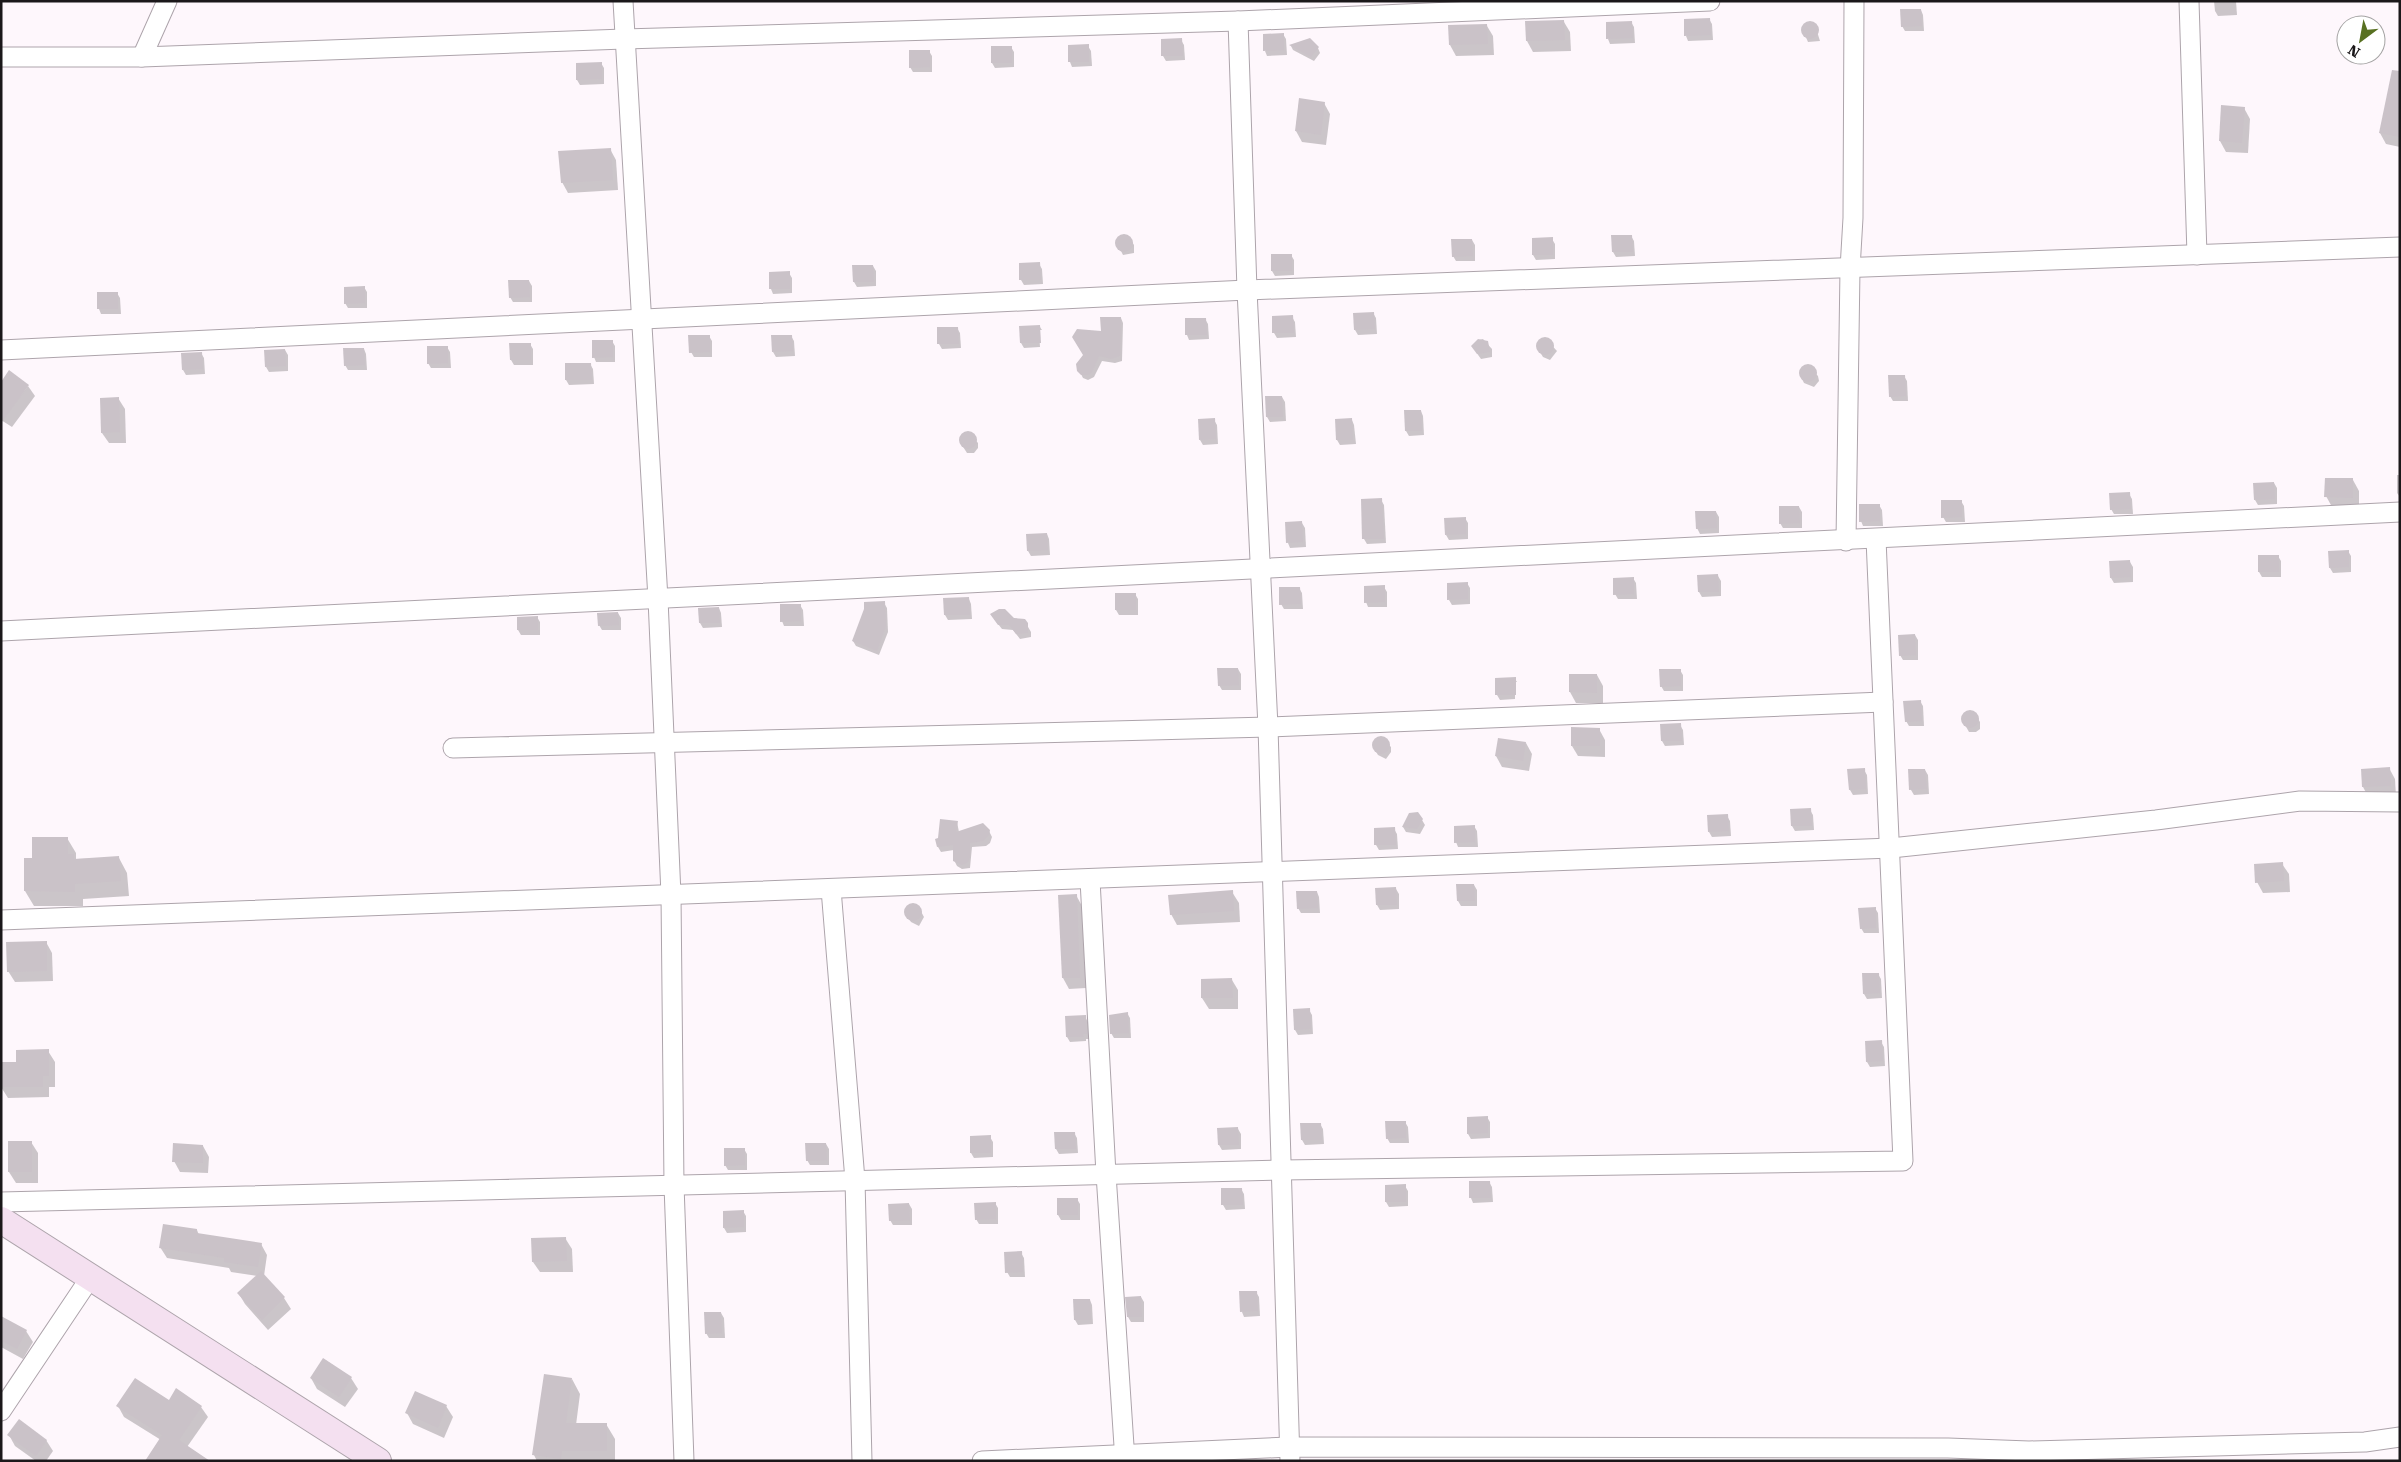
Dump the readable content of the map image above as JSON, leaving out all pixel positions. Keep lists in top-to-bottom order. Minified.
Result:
{"north":"bottom left"}
